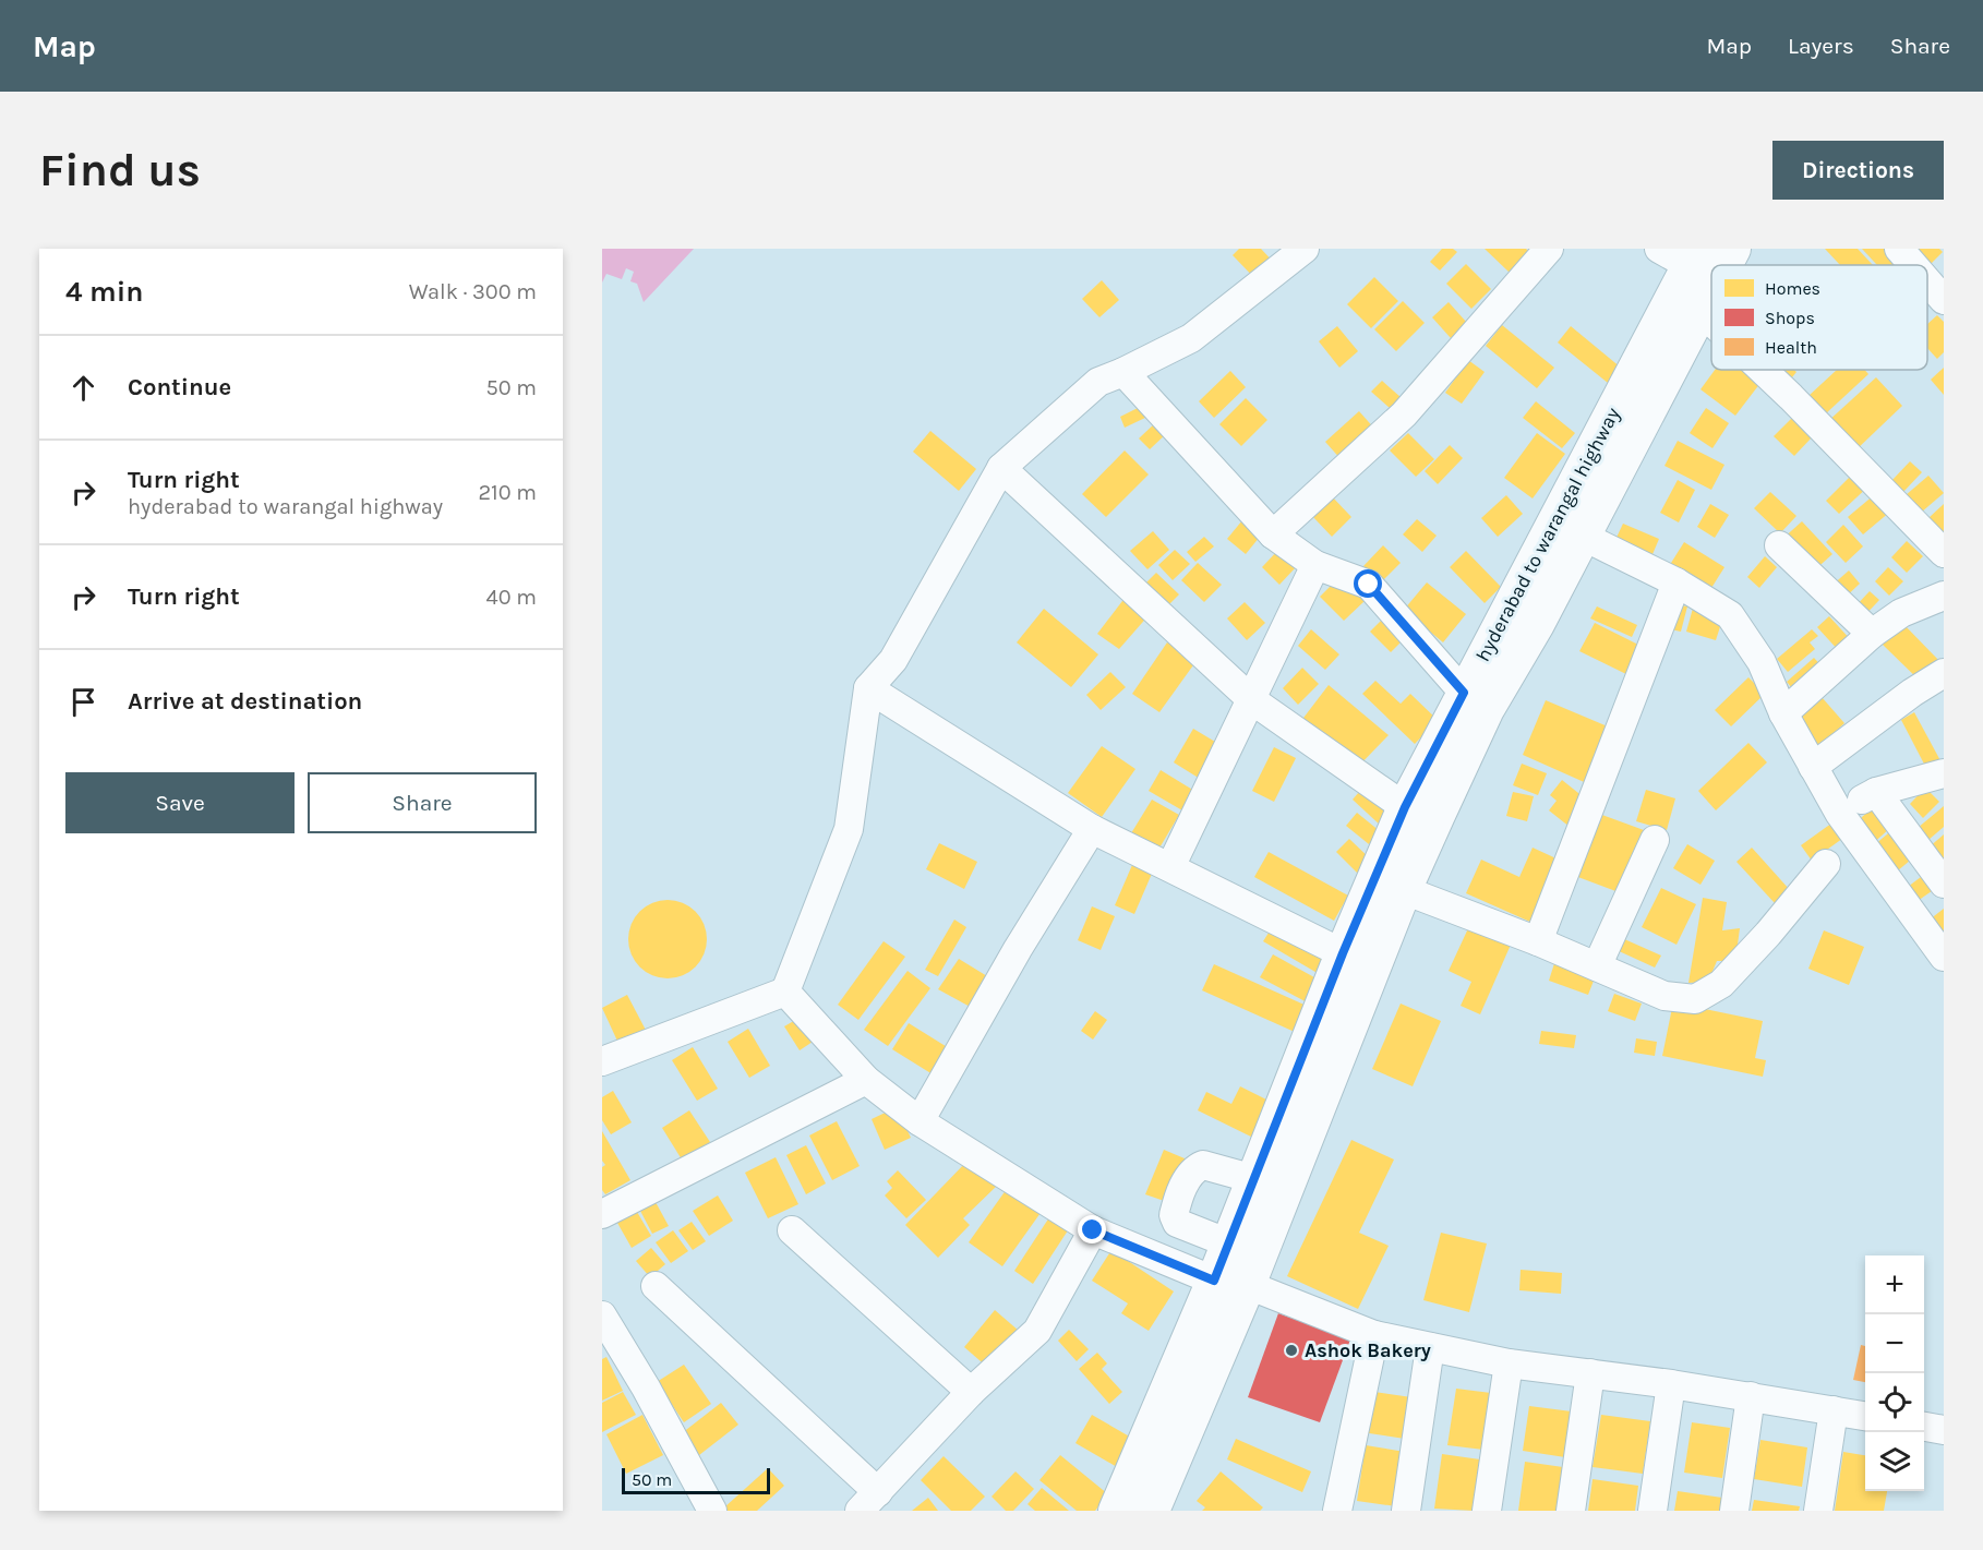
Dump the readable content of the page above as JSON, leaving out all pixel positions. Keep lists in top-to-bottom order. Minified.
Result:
{"streets":{"main road":["hyderabad to warangal highway"]},"places":["Ashok Bakery"],"legend":["Homes","Shops","Health"],"scale_bar":"50 m","page":{"header":"Map","nav":["Map","Layers","Share"],"buttons":["Directions",["Save","Share"]],"title":"Find us","heading":["4 min","Walk · 300 m"],"list":[["Continue","50 m"],["Turn right","hyderabad to warangal highway","210 m"],["Turn right","40 m"],"Arrive at destination"],"map_buttons":["+","−"],"scale":"50 m"}}
